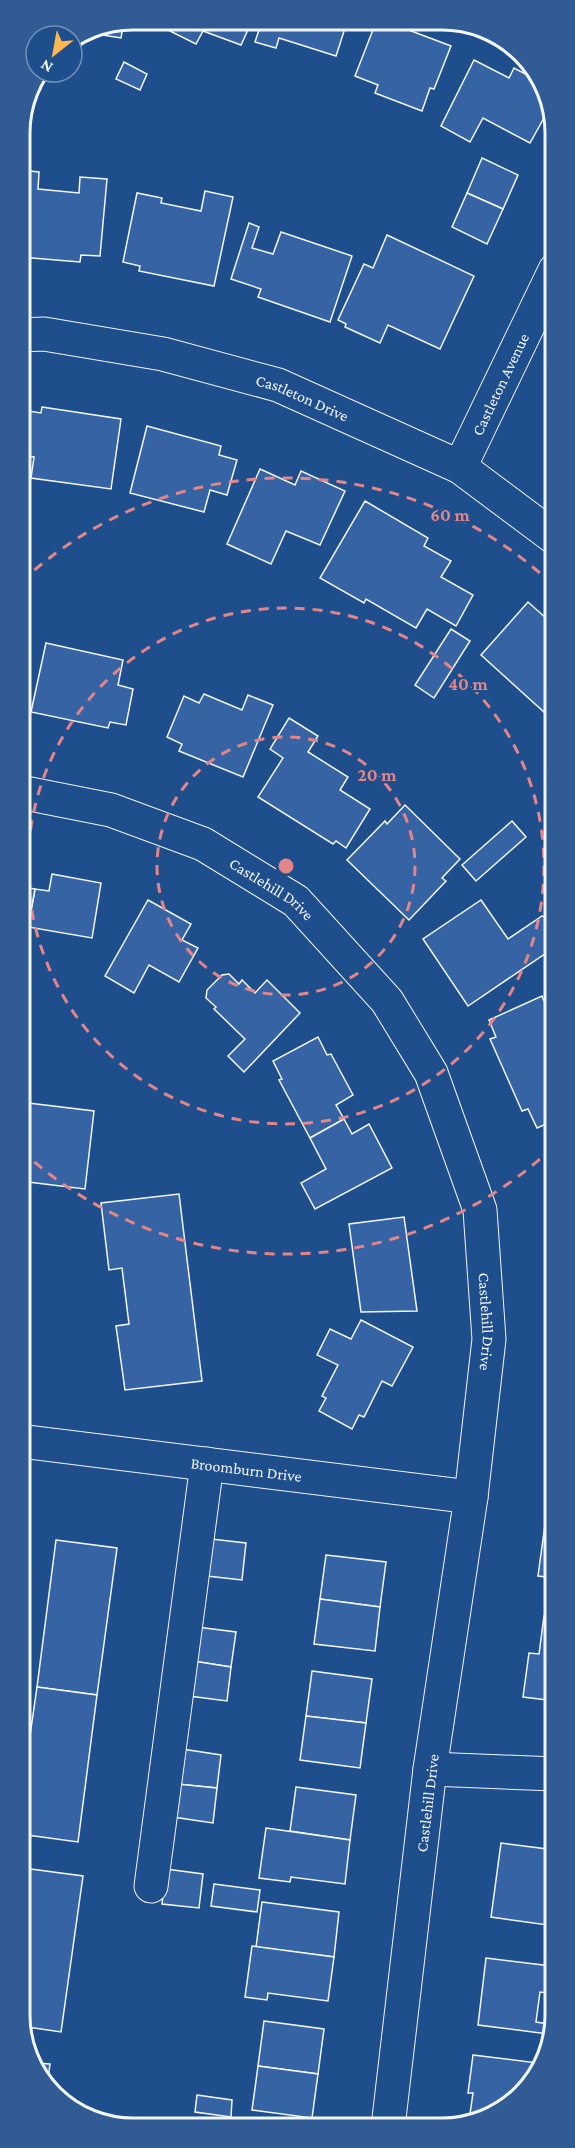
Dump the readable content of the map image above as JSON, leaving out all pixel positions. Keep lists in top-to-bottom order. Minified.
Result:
{"streets":{"street":["Castleton Avenue","Castleton Drive","Castlehill Drive","Broomburn Drive"]},"crossings":[["Castleton Avenue","Castleton Drive"],["Castlehill Drive","Broomburn Drive"]],"north":"bottom left","rings":["60 m","40 m","20 m"]}
